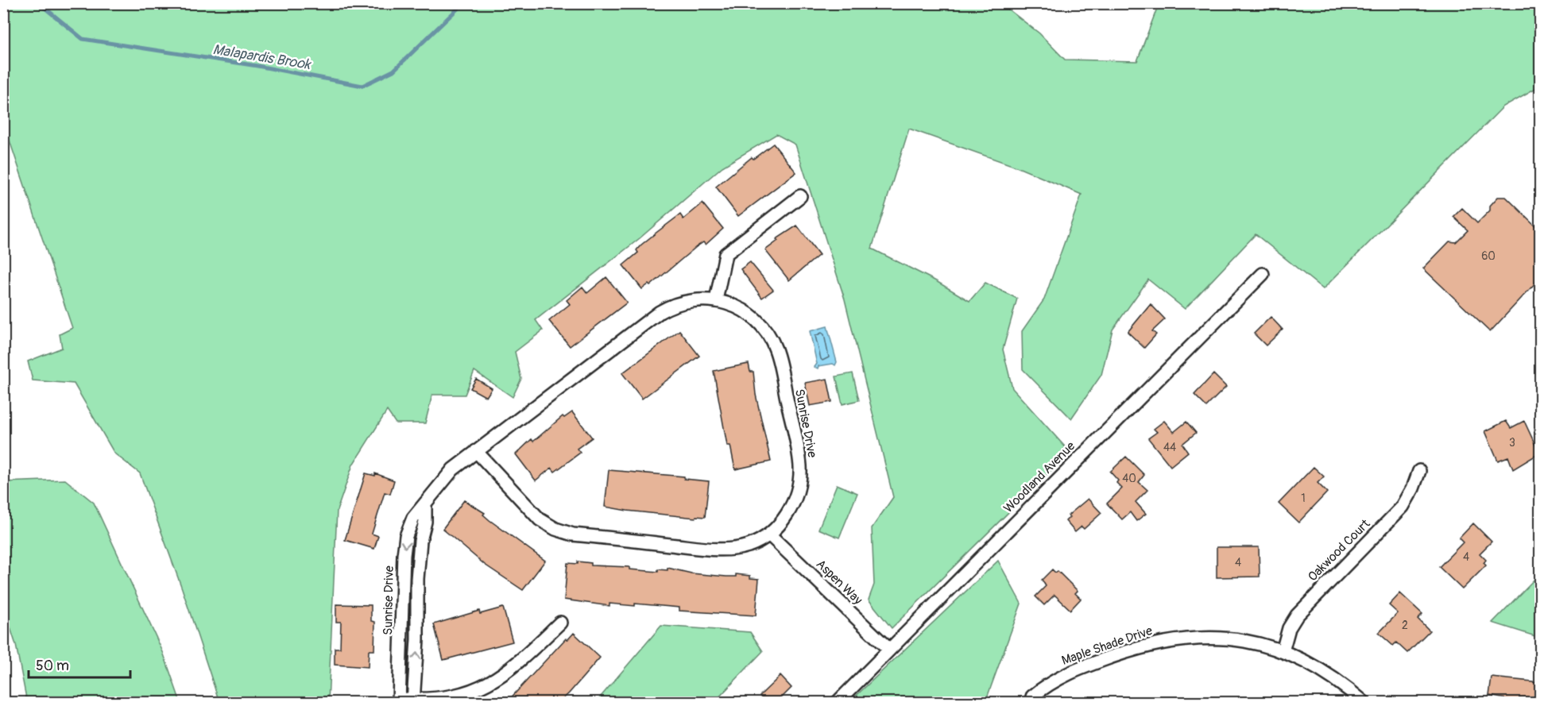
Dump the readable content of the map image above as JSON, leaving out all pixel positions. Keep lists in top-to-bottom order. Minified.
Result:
{"streets":{"street":["Sunrise Drive","Woodland Avenue","Oakwood Court","Aspen Way","Maple Shade Drive"]},"crossings":[["Sunrise Drive","Aspen Way"],["Woodland Avenue","Aspen Way"],["Oakwood Court","Maple Shade Drive"]],"water":["Malapardis Brook"],"house_numbers":["60","3","44","40","1","4","4","2"],"scale_bar":"50 m"}
